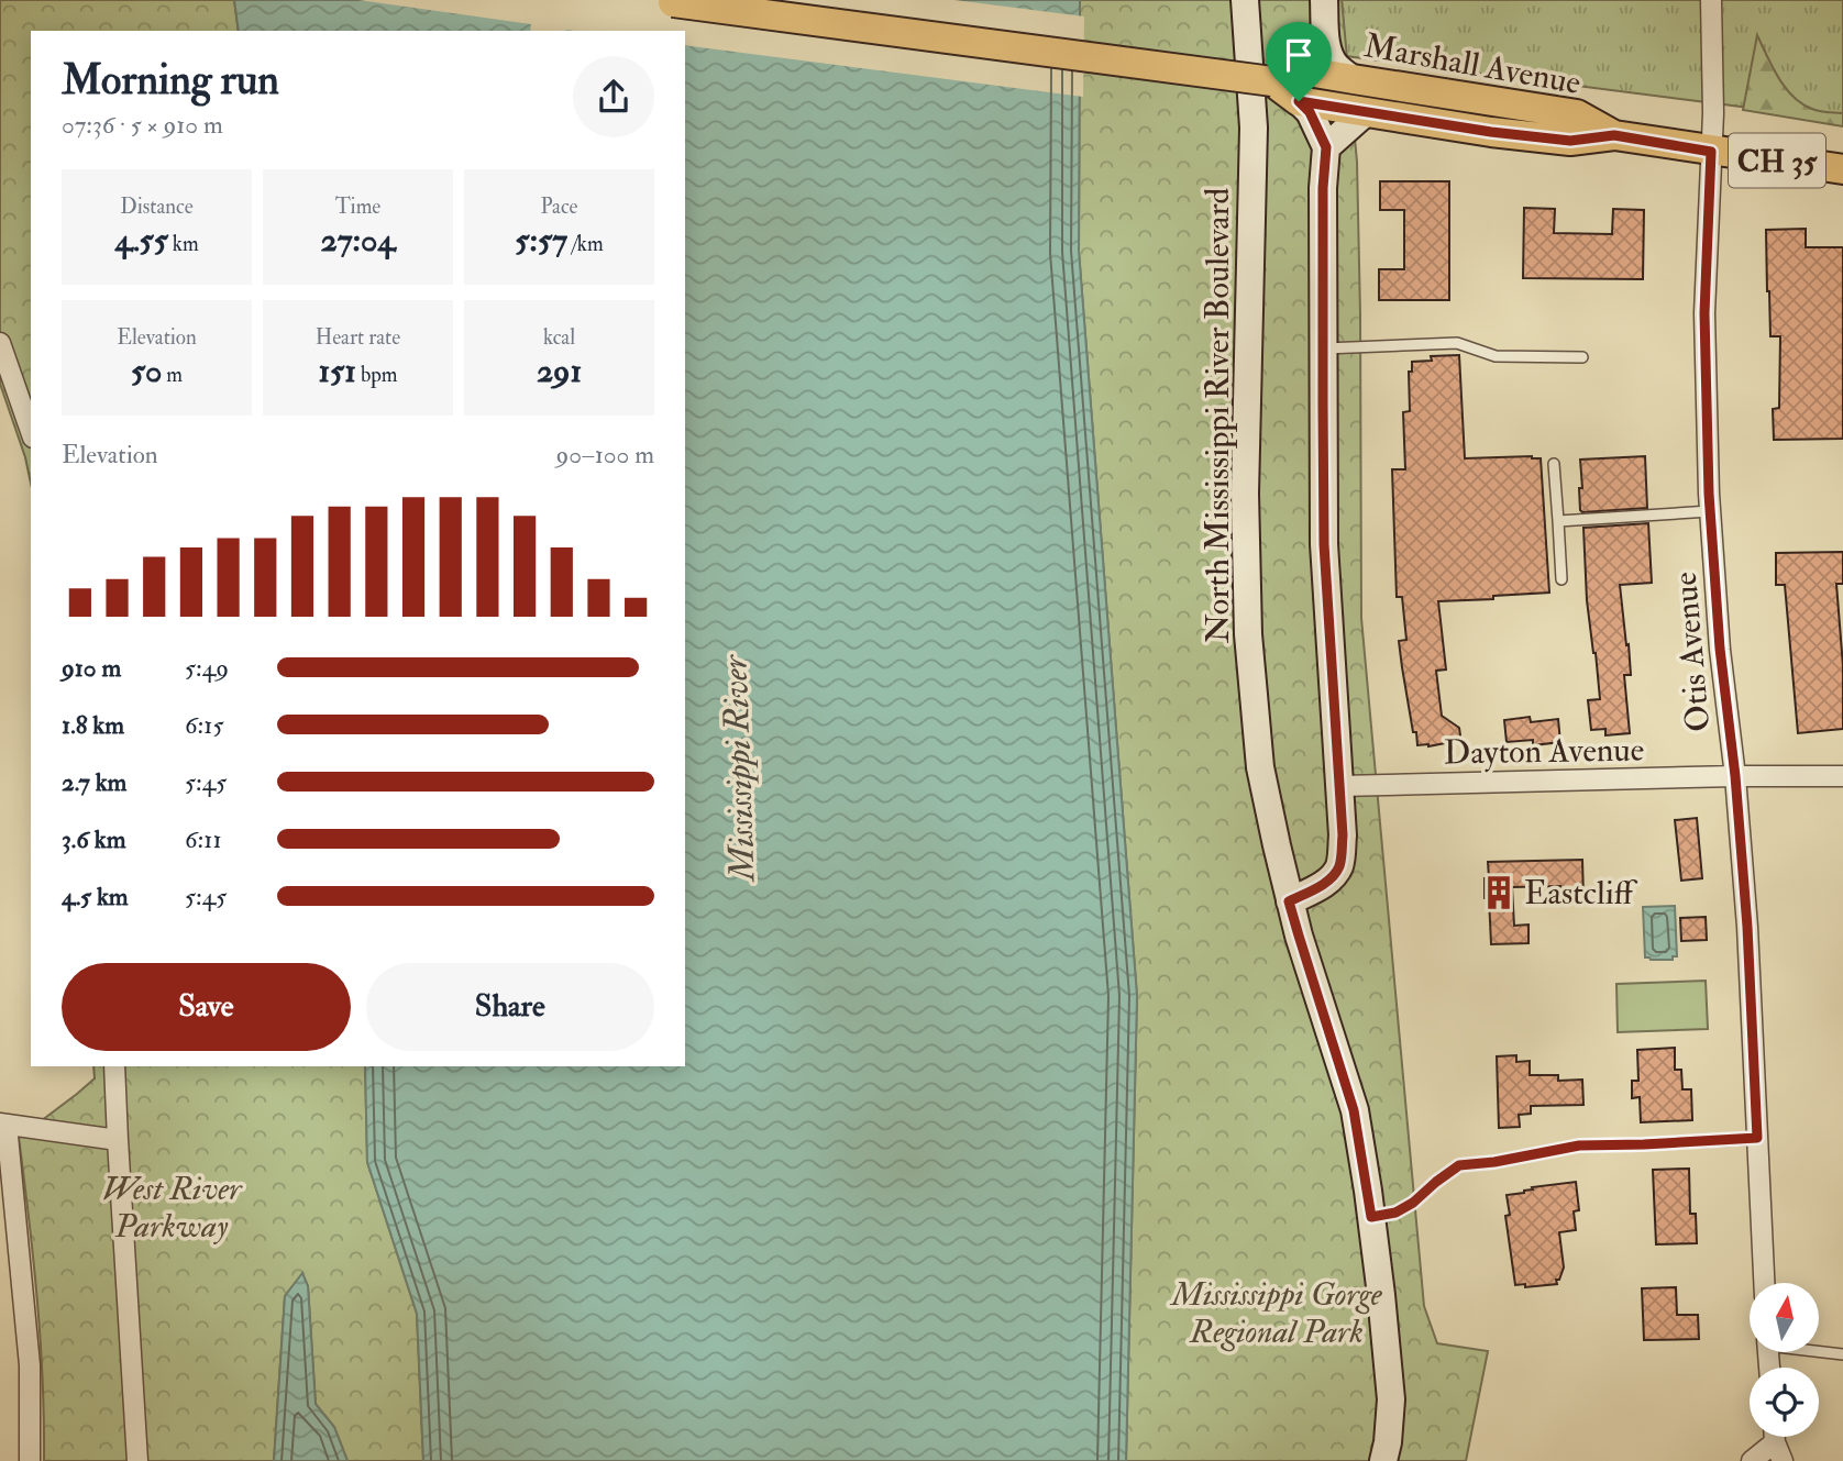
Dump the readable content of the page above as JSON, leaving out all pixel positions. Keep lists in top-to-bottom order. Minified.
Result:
{"streets":{"main road":["Marshall Avenue","CH 35"],"street":["North Mississippi River Boulevard","Otis Avenue","Dayton Avenue"]},"crossings":[["Marshall Avenue","Otis Avenue"],["Otis Avenue","Dayton Avenue"]],"water":["Mississippi River"],"parks":["West River Parkway","Mississippi Gorge Regional Park"],"places":{"building":["Eastcliff"]},"north":"top","page":{"heading":["Morning run","07:36 · 5 × 910 m"],"stats":[["Distance","4.55 km"],["Time","27:04"],["Pace","5:57 /km"],["Elevation","50 m"],["Heart rate","151 bpm"],["kcal","291"]],"chart":["Elevation","90–100 m"],"list":[{"name":"910 m","note":"5:49"},{"name":"1.8 km","note":"6:15"},{"name":"2.7 km","note":"5:45"},{"name":"3.6 km","note":"6:11"},{"name":"4.5 km","note":"5:45"}],"buttons":["Save","Share"]}}
